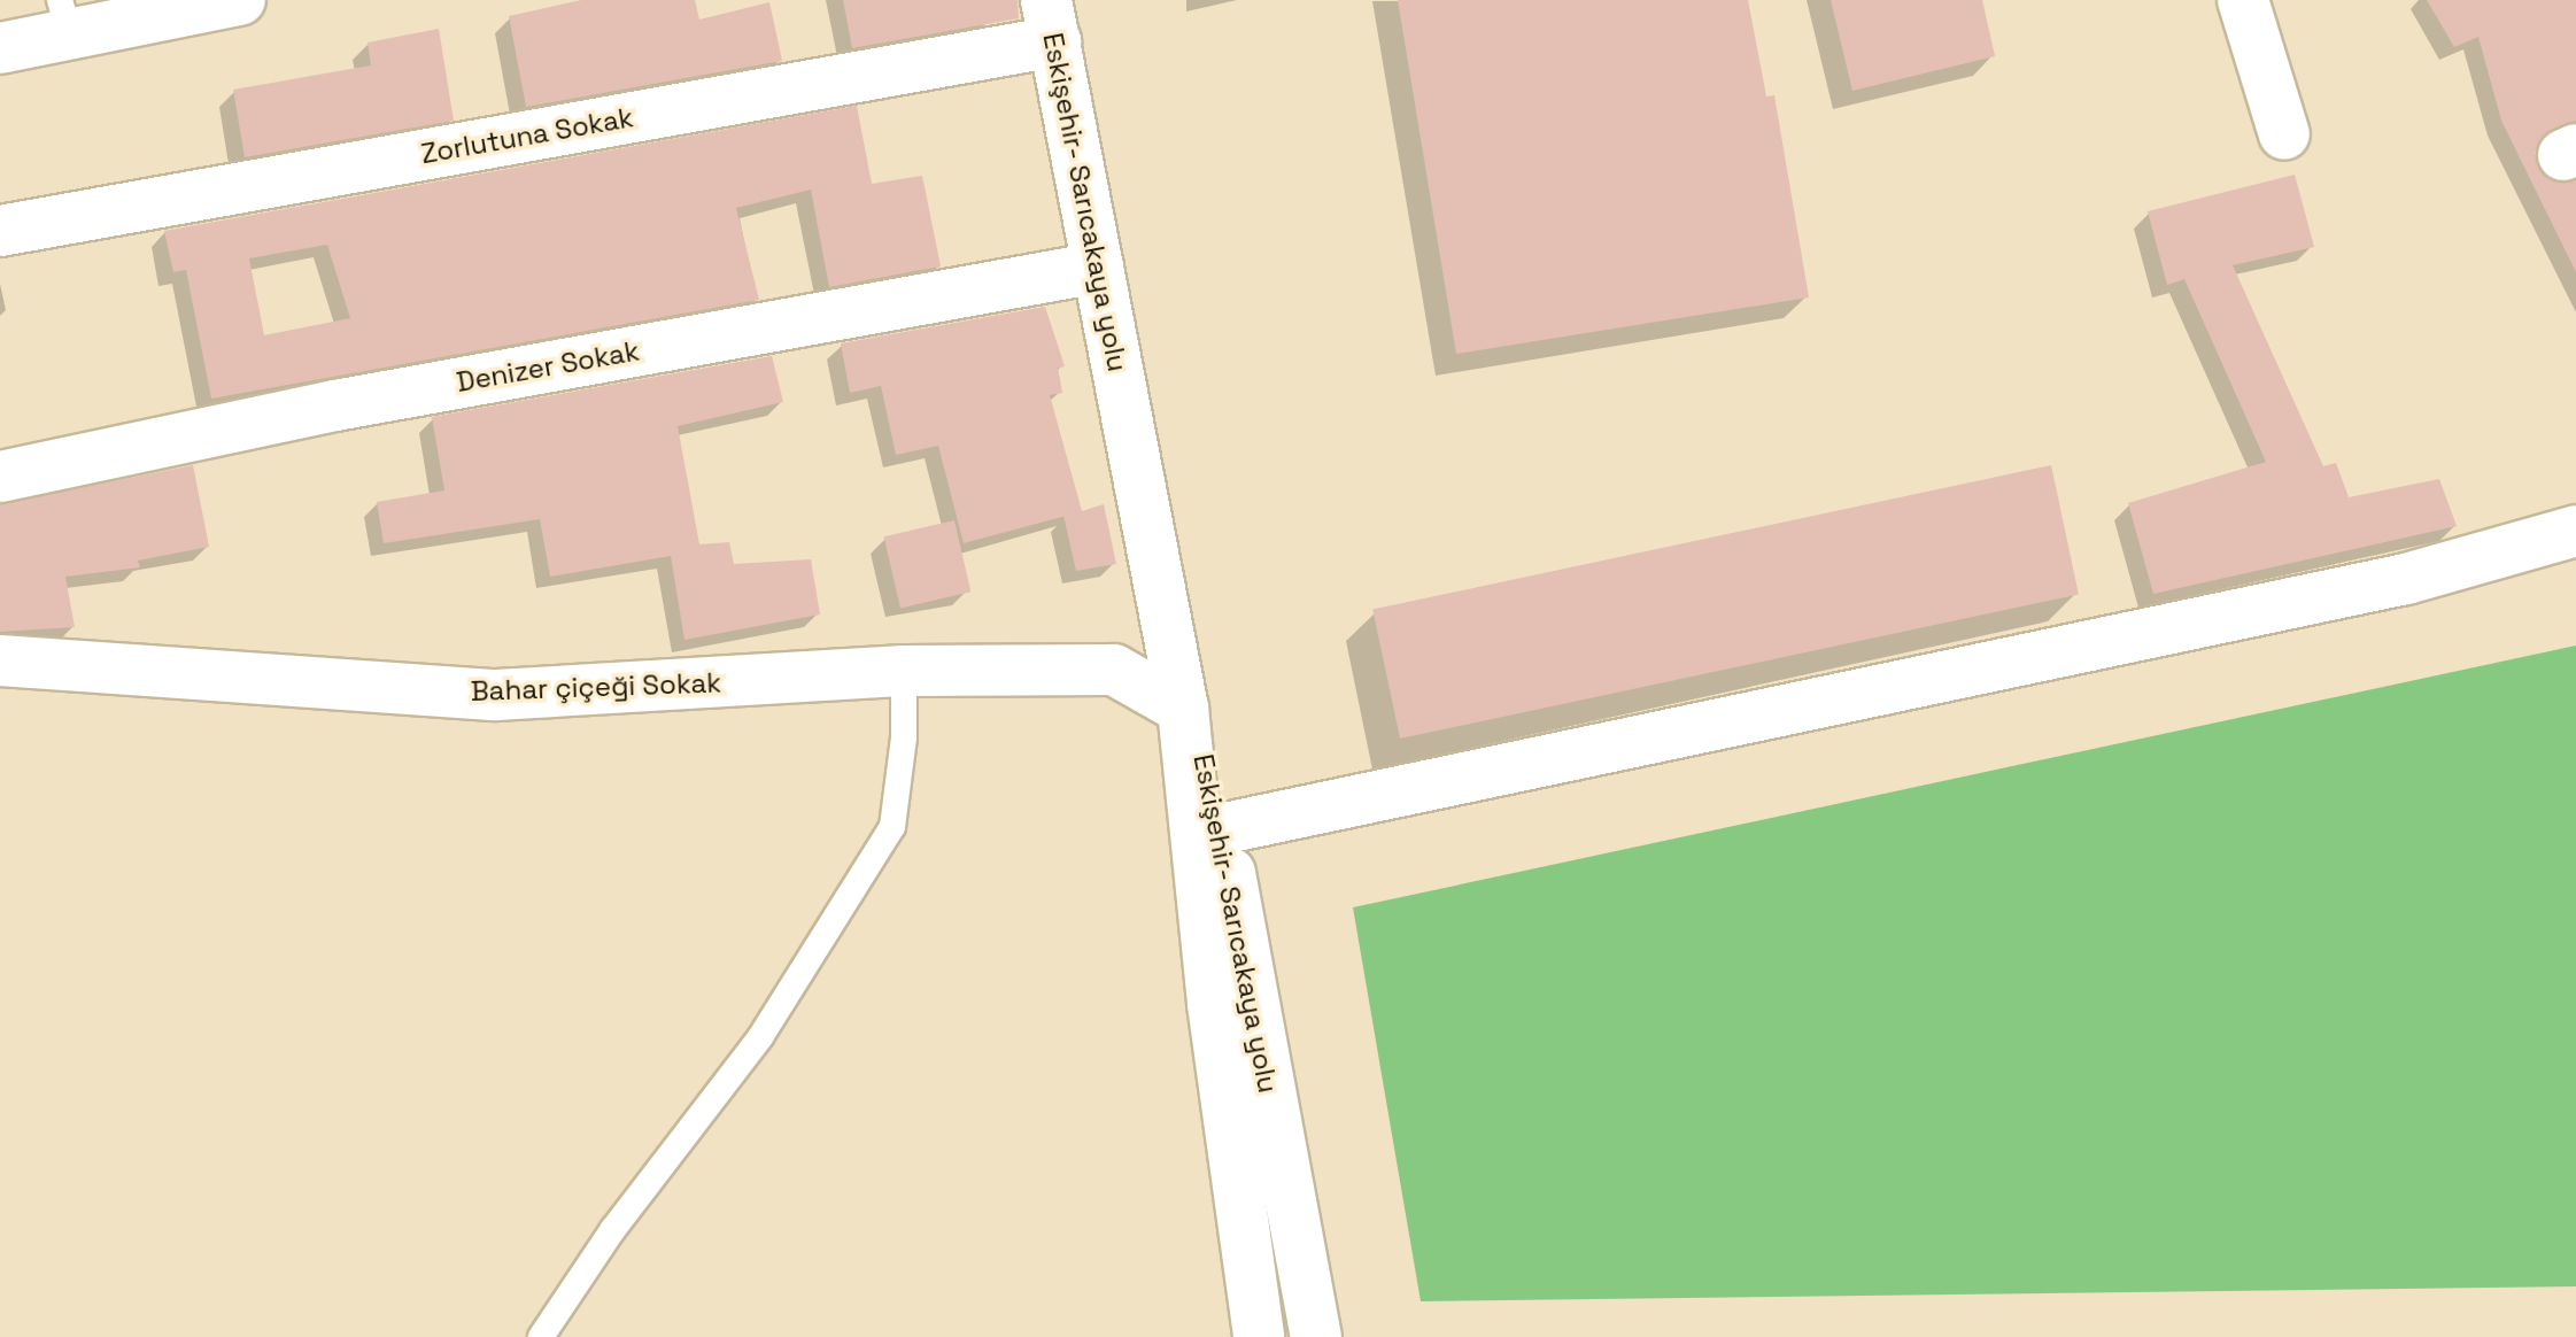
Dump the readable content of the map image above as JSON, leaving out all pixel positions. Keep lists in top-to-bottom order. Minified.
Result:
{"streets":{"street":["Zorlutuna Sokak","Eskişehir- Sarıcakaya yolu","Denizer Sokak","Bahar çiçeği Sokak"]},"crossings":[["Zorlutuna Sokak","Eskişehir- Sarıcakaya yolu"],["Eskişehir- Sarıcakaya yolu","Denizer Sokak"],["Eskişehir- Sarıcakaya yolu","Bahar çiçeği Sokak"]]}
